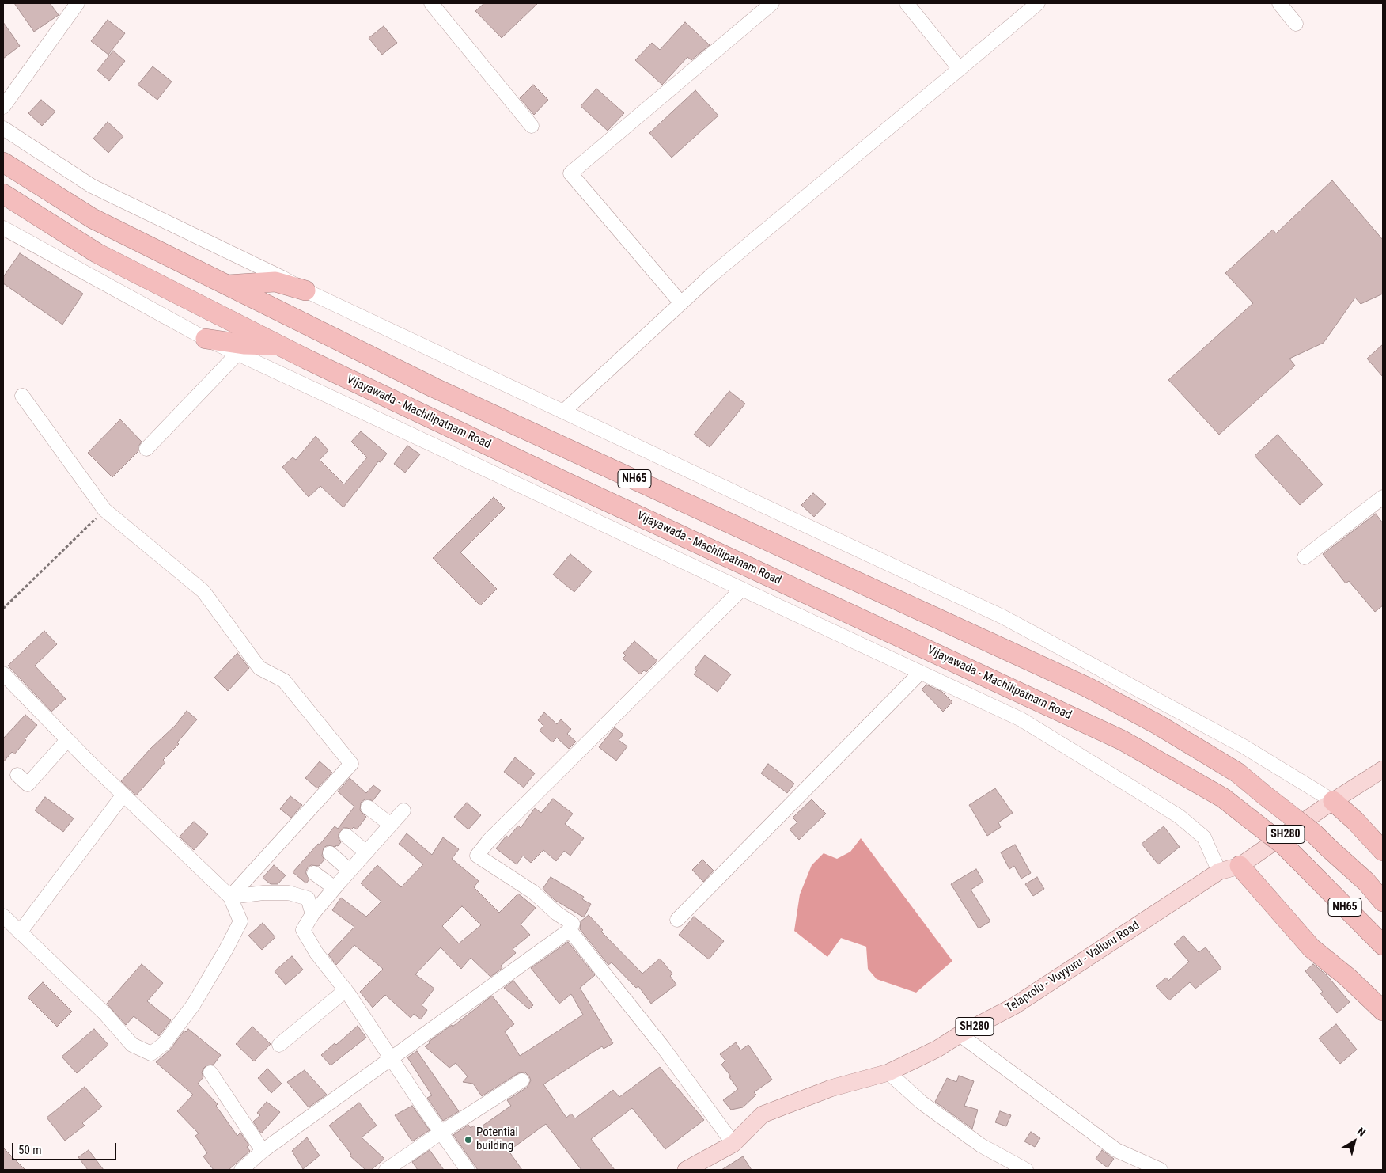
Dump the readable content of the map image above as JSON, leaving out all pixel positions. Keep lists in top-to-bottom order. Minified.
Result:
{"streets":{"highway":["Vijayawada - Machilipatnam Road","NH65"],"main road":["SH280","Telaprolu - Vuyyuru - Valluru Road"]},"places":["Potential building"],"scale_bar":"50 m","north":"top right"}
